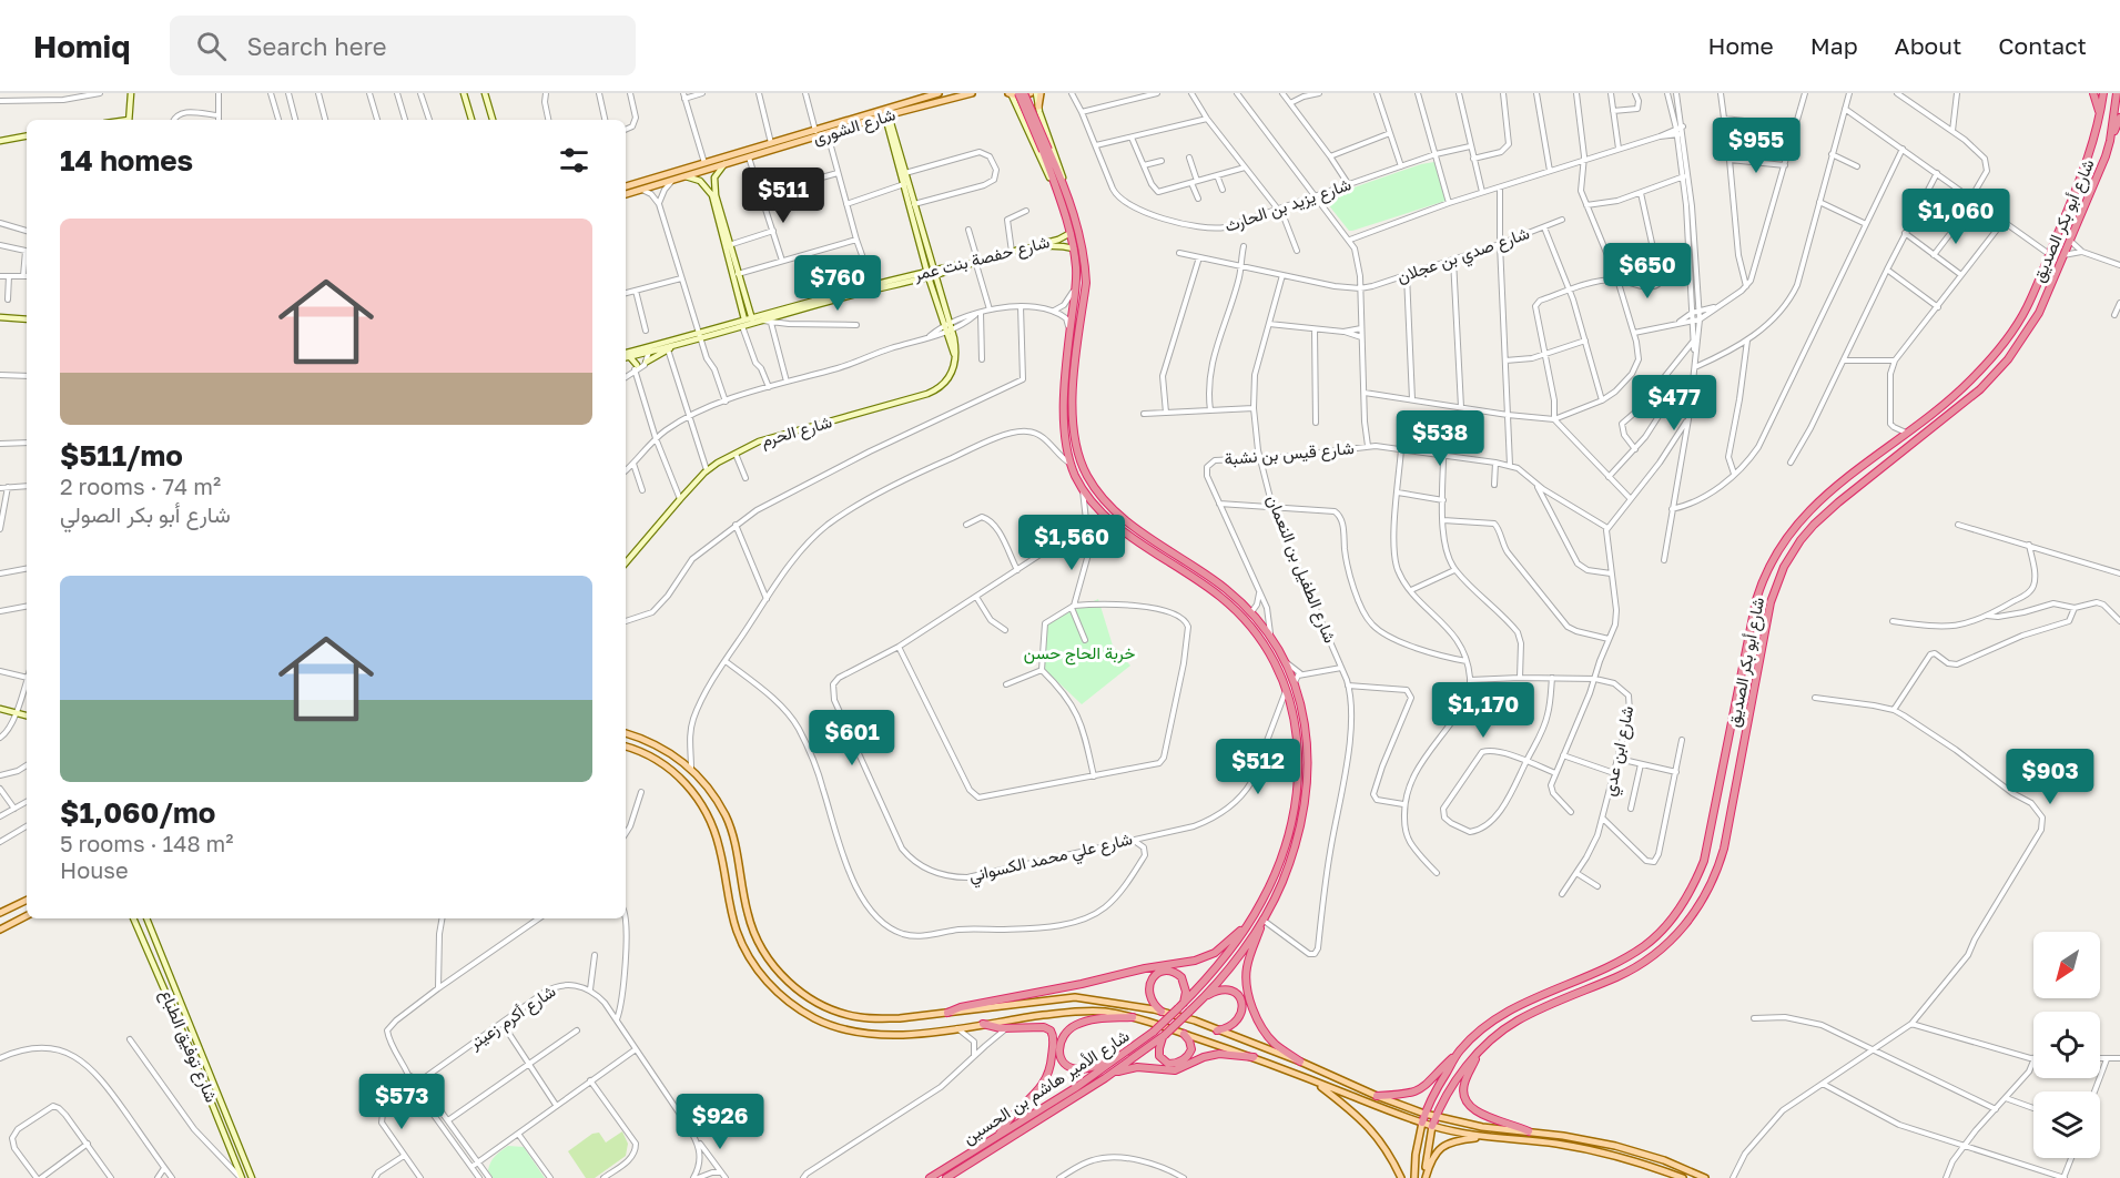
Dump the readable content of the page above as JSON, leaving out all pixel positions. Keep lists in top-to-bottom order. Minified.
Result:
{"streets":{"highway":["شارع أبو بكر الصديق","شارع الأمير هاشم بن الحسين"],"main road":["شارع الشورى"],"street":["شارع يزيد بن الحارث","شارع صدي بن عجلان","شارع حفصة بنت عمر","شارع الحرم","شارع قيس بن نشبة","شارع الطفيل بن النعمان","شارع ابن عدي","شارع علي محمد الكسواني","شارع أكرم زعيتر","شارع توفيق الطباع"]},"crossings":[["شارع الشورى","شارع الحرم"],["شارع حفصة بنت عمر","شارع الحرم"],["شارع حفصة بنت عمر","شارع الأمير هاشم بن الحسين"],["شارع قيس بن نشبة","شارع الطفيل بن النعمان"],["شارع قيس بن نشبة","شارع الأمير هاشم بن الحسين"],["شارع الطفيل بن النعمان","شارع الأمير هاشم بن الحسين"],["شارع علي محمد الكسواني","شارع الأمير هاشم بن الحسين"]],"parks":["خربة الحاج حسن"],"north":"bottom left","page":{"header":"Homiq","search":"Search here","nav":["Home","Map","About","Contact"],"price":["$955","$511","$1,060","$650","$760","$477","$538","$1,560","$1,170","$601","$512","$903","$573","$926"],"heading":"14 homes","list":[{"name":"$511/mo","note":"2 rooms · 74 m² · شارع أبو بكر الصولي"},{"name":"$1,060/mo","note":"5 rooms · 148 m² · House"}]}}
